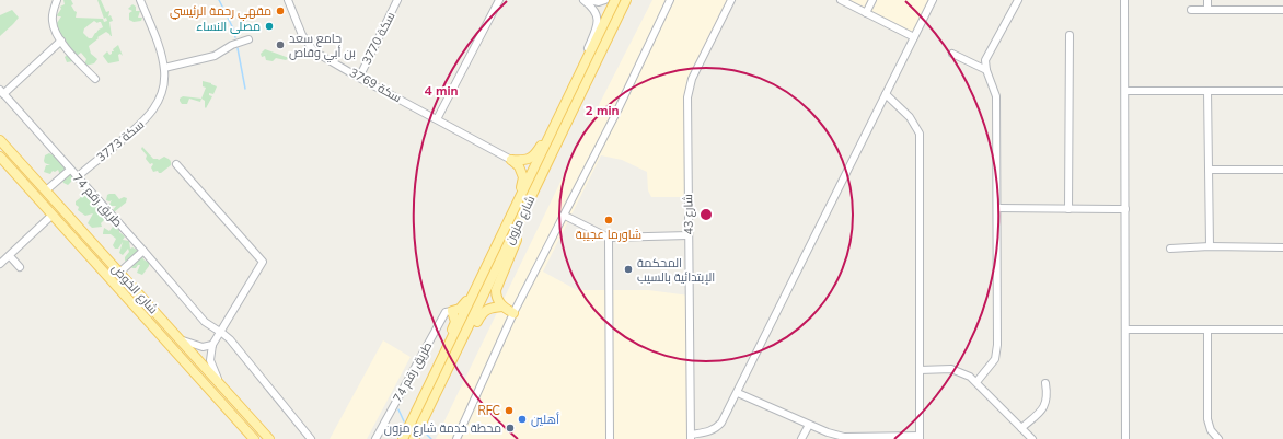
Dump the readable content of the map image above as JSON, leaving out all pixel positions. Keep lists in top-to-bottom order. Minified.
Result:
{"streets":{"main road":["شارع مزون","شارع الخوض"],"street":["سكة 3770","سكة 3769","سكة 3773","طريق رقم 74","شارع 43"]},"crossings":[["سكة 3770","سكة 3769"],["سكة 3773","طريق رقم 74"],["طريق رقم 74","شارع الخوض"]],"places":["مقهي رحمة الرئيسي","مصلى النساء","جامع سعد بن أبي وقاص","شاورما عجيبة","المحكمة الإبتدائية بالسيب","RFC","أهلين","محطة خدمة شارع مزون"],"rings":["4 min","2 min"]}
